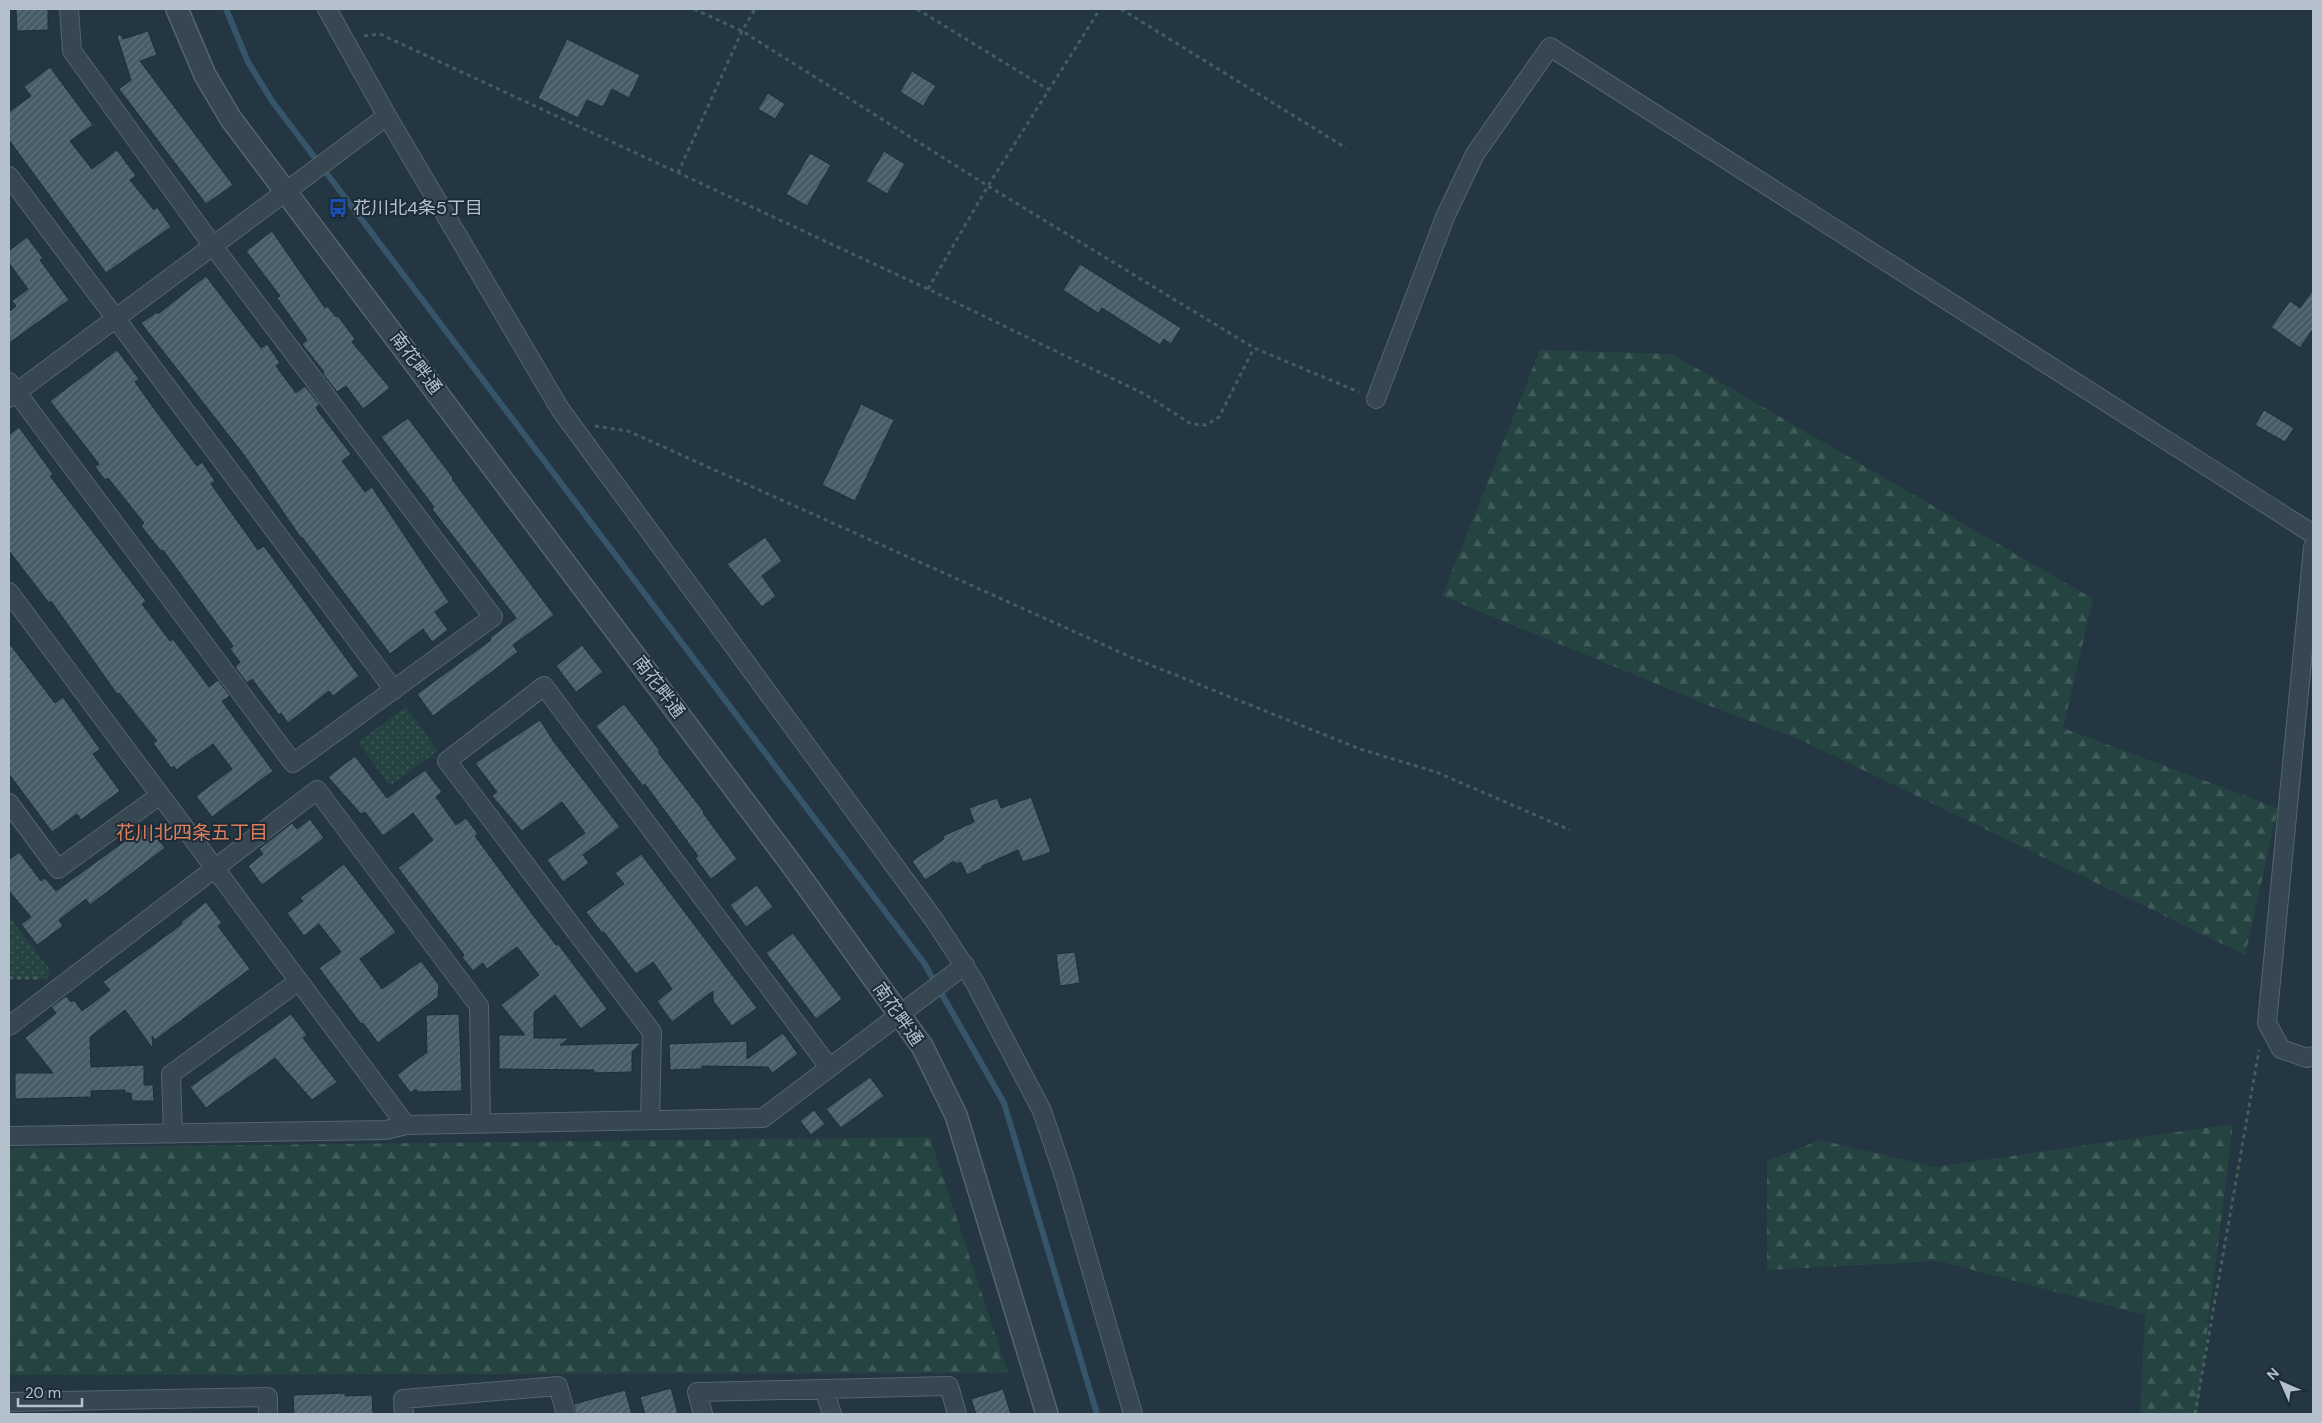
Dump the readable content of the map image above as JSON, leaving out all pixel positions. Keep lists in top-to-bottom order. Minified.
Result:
{"streets":{"street":["南花畔通"]},"districts":["花川北四条五丁目"],"places":{"bus stop":["花川北4条5丁目"]},"scale_bar":"20 m","north":"top left"}
